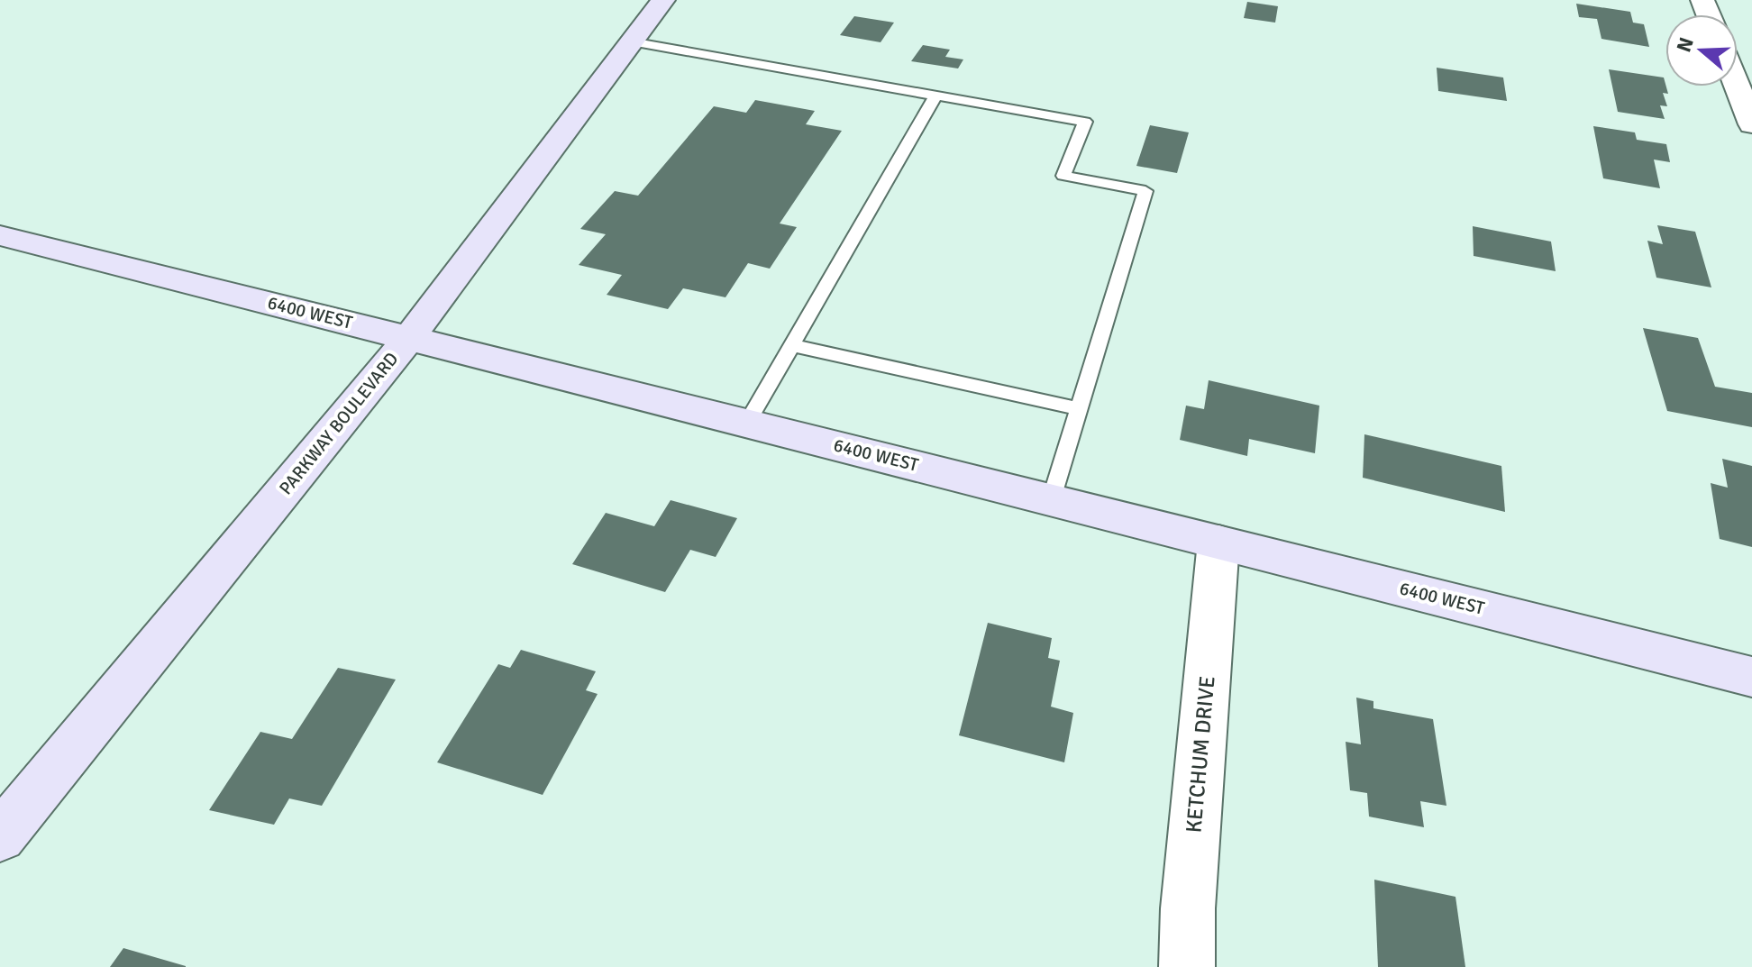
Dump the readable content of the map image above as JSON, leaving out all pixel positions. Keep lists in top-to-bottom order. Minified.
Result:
{"streets":{"street":["6400 WEST","PARKWAY BOULEVARD","KETCHUM DRIVE"]},"crossings":[["6400 WEST","PARKWAY BOULEVARD"],["6400 WEST","KETCHUM DRIVE"]],"north":"left"}
